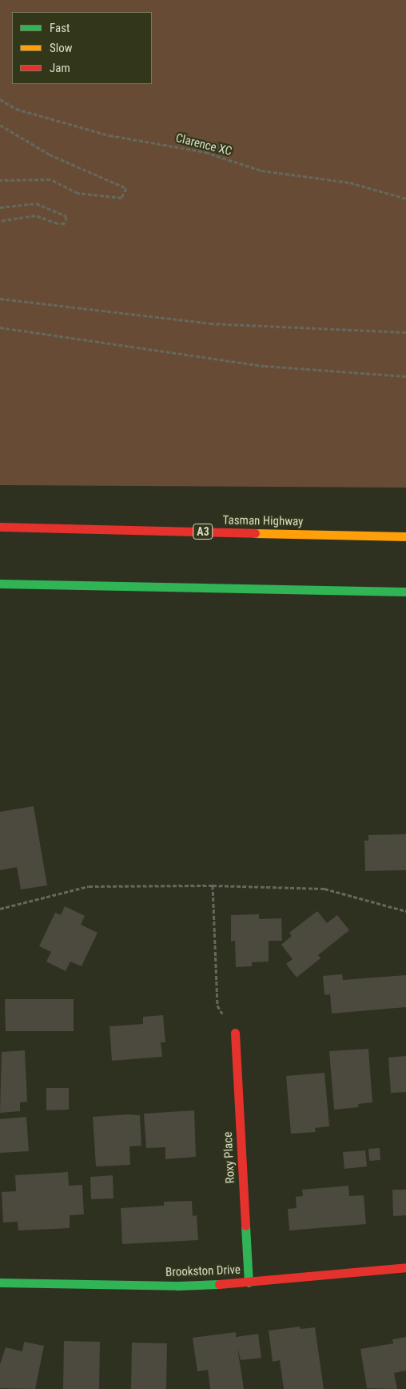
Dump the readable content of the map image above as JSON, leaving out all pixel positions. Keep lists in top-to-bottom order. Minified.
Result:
{"streets":{"main road":["Tasman Highway","A3","Roxy Place","Brookston Drive"],"path":["Clarence XC"]},"crossings":[["Roxy Place","Brookston Drive"]],"legend":["Fast","Slow","Jam"]}
